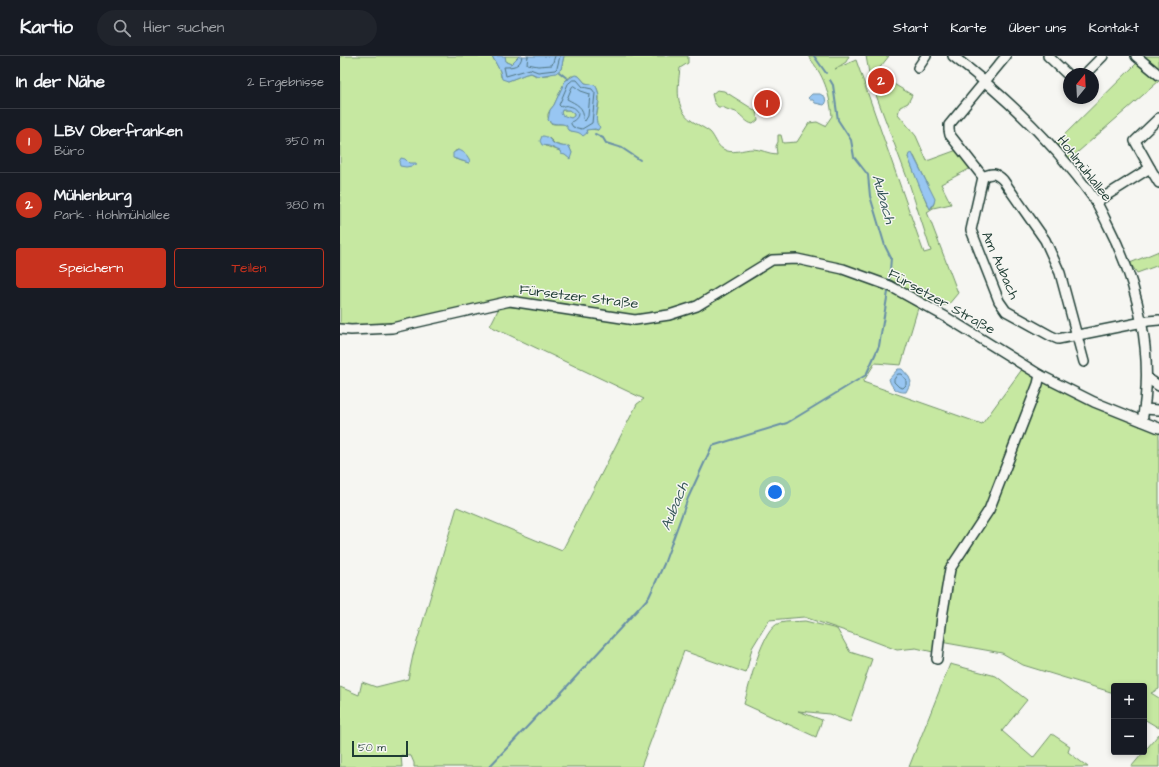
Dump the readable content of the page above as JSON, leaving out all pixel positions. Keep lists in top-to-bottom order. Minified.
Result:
{"streets":{"street":["Hohlmühlallee","Am Aubach","Fürsetzer Straße"]},"crossings":[["Hohlmühlallee","Am Aubach"],["Hohlmühlallee","Fürsetzer Straße"]],"water":["Aubach"],"scale_bar":"50 m","north":"top","page":{"header":"Kartio","search":"Hier suchen","nav":["Start","Karte","Über uns","Kontakt"],"heading":["In der Nähe","2 Ergebnisse"],"pins":["2","1"],"list":[{"mark":"1","name":"LBV Oberfranken","note":"Büro","value":"350 m"},{"mark":"2","name":"Mühlenburg","note":"Park · Hohlmühlallee","value":"380 m"}],"buttons":["Speichern","Teilen"],"map_buttons":["+","−"],"scale":"50 m"}}
